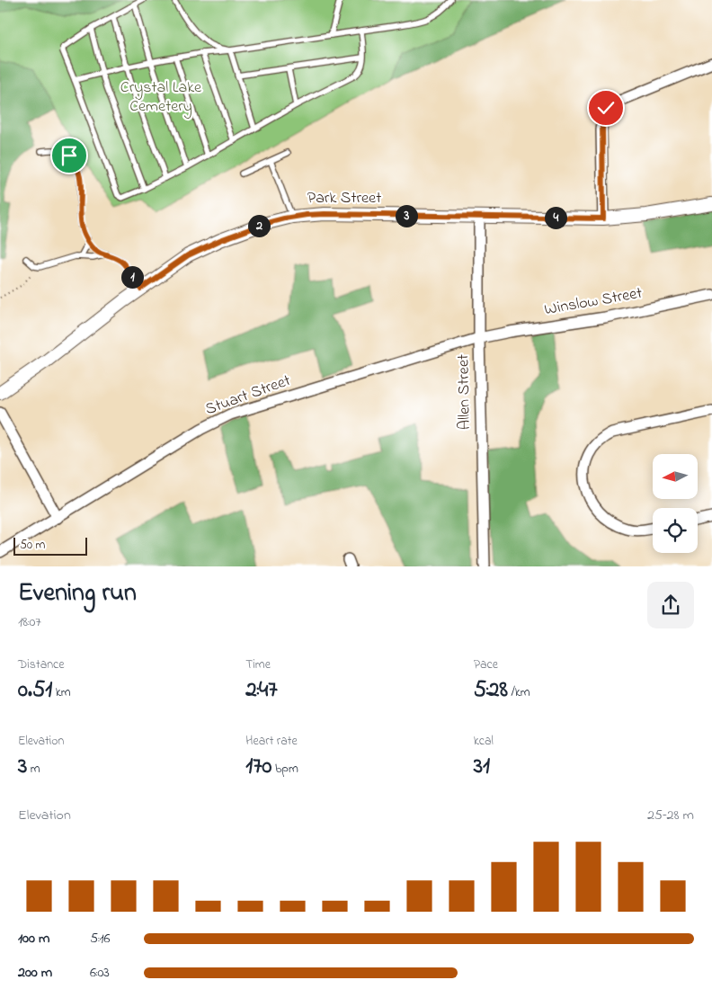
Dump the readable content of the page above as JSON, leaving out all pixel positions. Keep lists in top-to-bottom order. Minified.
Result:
{"streets":{"street":["Park Street","Winslow Street","Allen Street","Stuart Street"]},"crossings":[["Park Street","Allen Street"],["Winslow Street","Allen Street"],["Winslow Street","Stuart Street"],["Allen Street","Stuart Street"]],"parks":["Crystal Lake Cemetery"],"scale_bar":"50 m","north":"left","page":{"pins":["3","4","2","1"],"scale":"50 m","heading":["Evening run","18:07"],"stats":[["Distance","0.51 km"],["Time","2:47"],["Pace","5:28 /km"],["Elevation","3 m"],["Heart rate","170 bpm"],["kcal","31"]],"chart":["Elevation","25–28 m"],"list":[{"name":"100 m","note":"5:16"},{"name":"200 m","note":"6:03"}]}}
